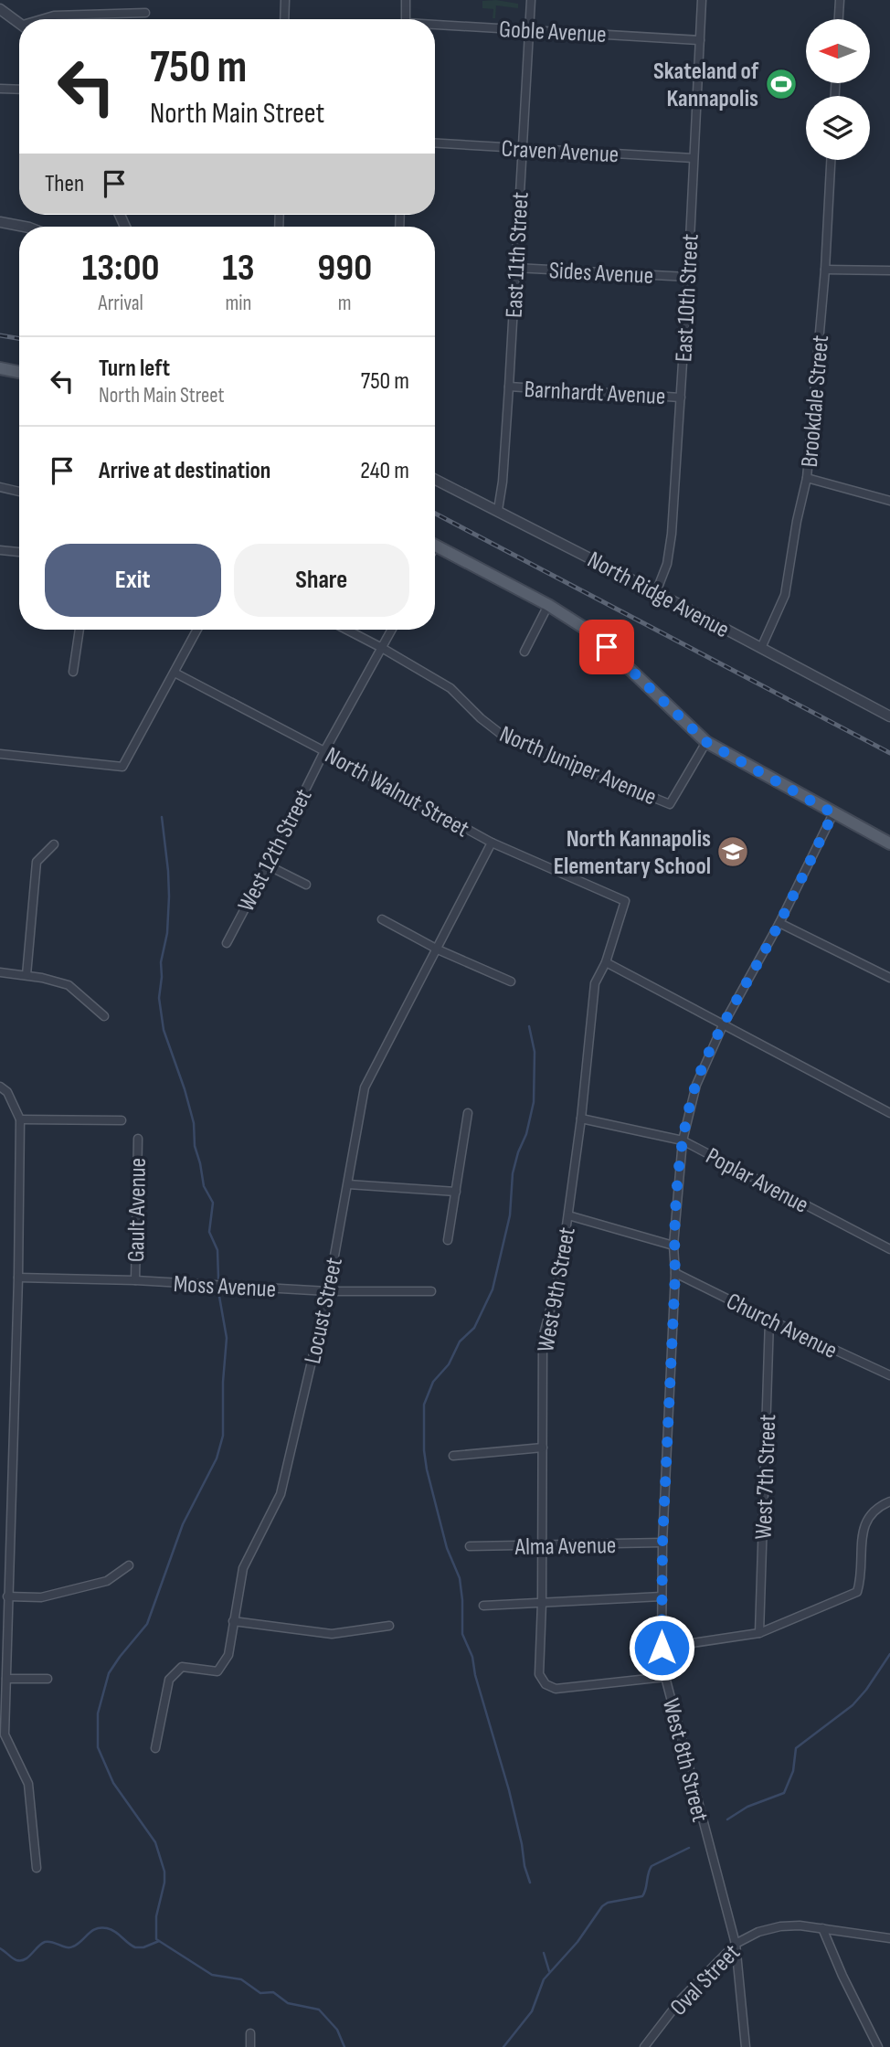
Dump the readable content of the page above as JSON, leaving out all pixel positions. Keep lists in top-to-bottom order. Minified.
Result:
{"streets":{"street":["Goble Avenue","Craven Avenue","East 11th Street","Sides Avenue","East 10th Street","Barnhardt Avenue","Brookdale Street","North Ridge Avenue","North Juniper Avenue","North Walnut Street","West 12th Street","Poplar Avenue","Gault Avenue","Moss Avenue","West 9th Street","Locust Street","Church Avenue","West 7th Street","Alma Avenue","West 8th Street","Oval Street"]},"crossings":[["Goble Avenue","East 11th Street"],["Goble Avenue","East 10th Street"],["Craven Avenue","East 11th Street"],["Craven Avenue","East 10th Street"],["East 11th Street","Sides Avenue"],["East 11th Street","Barnhardt Avenue"],["East 11th Street","North Ridge Avenue"],["Sides Avenue","East 10th Street"],["East 10th Street","Barnhardt Avenue"],["East 10th Street","North Ridge Avenue"],["Brookdale Street","North Ridge Avenue"],["North Juniper Avenue","West 12th Street"],["North Walnut Street","West 12th Street"],["North Walnut Street","West 9th Street"],["North Walnut Street","Locust Street"],["Poplar Avenue","West 9th Street"],["Poplar Avenue","West 8th Street"],["Gault Avenue","Moss Avenue"],["Moss Avenue","Locust Street"],["West 9th Street","Alma Avenue"],["West 9th Street","West 8th Street"],["Church Avenue","West 7th Street"],["Church Avenue","West 8th Street"],["Alma Avenue","West 8th Street"],["West 8th Street","Oval Street"]],"places":{"sports":["Skateland of Kannapolis"],"school or university":["North Kannapolis Elementary School"]},"north":"left","page":{"turn":["750 m","North Main Street"],"then":"Then","eta":["13:00","Arrival","13","min","990","m"],"list":[{"name":"Turn left","note":"North Main Street","value":"750 m"},{"name":"Arrive at destination","value":"240 m"}],"buttons":["Exit","Share"]}}
